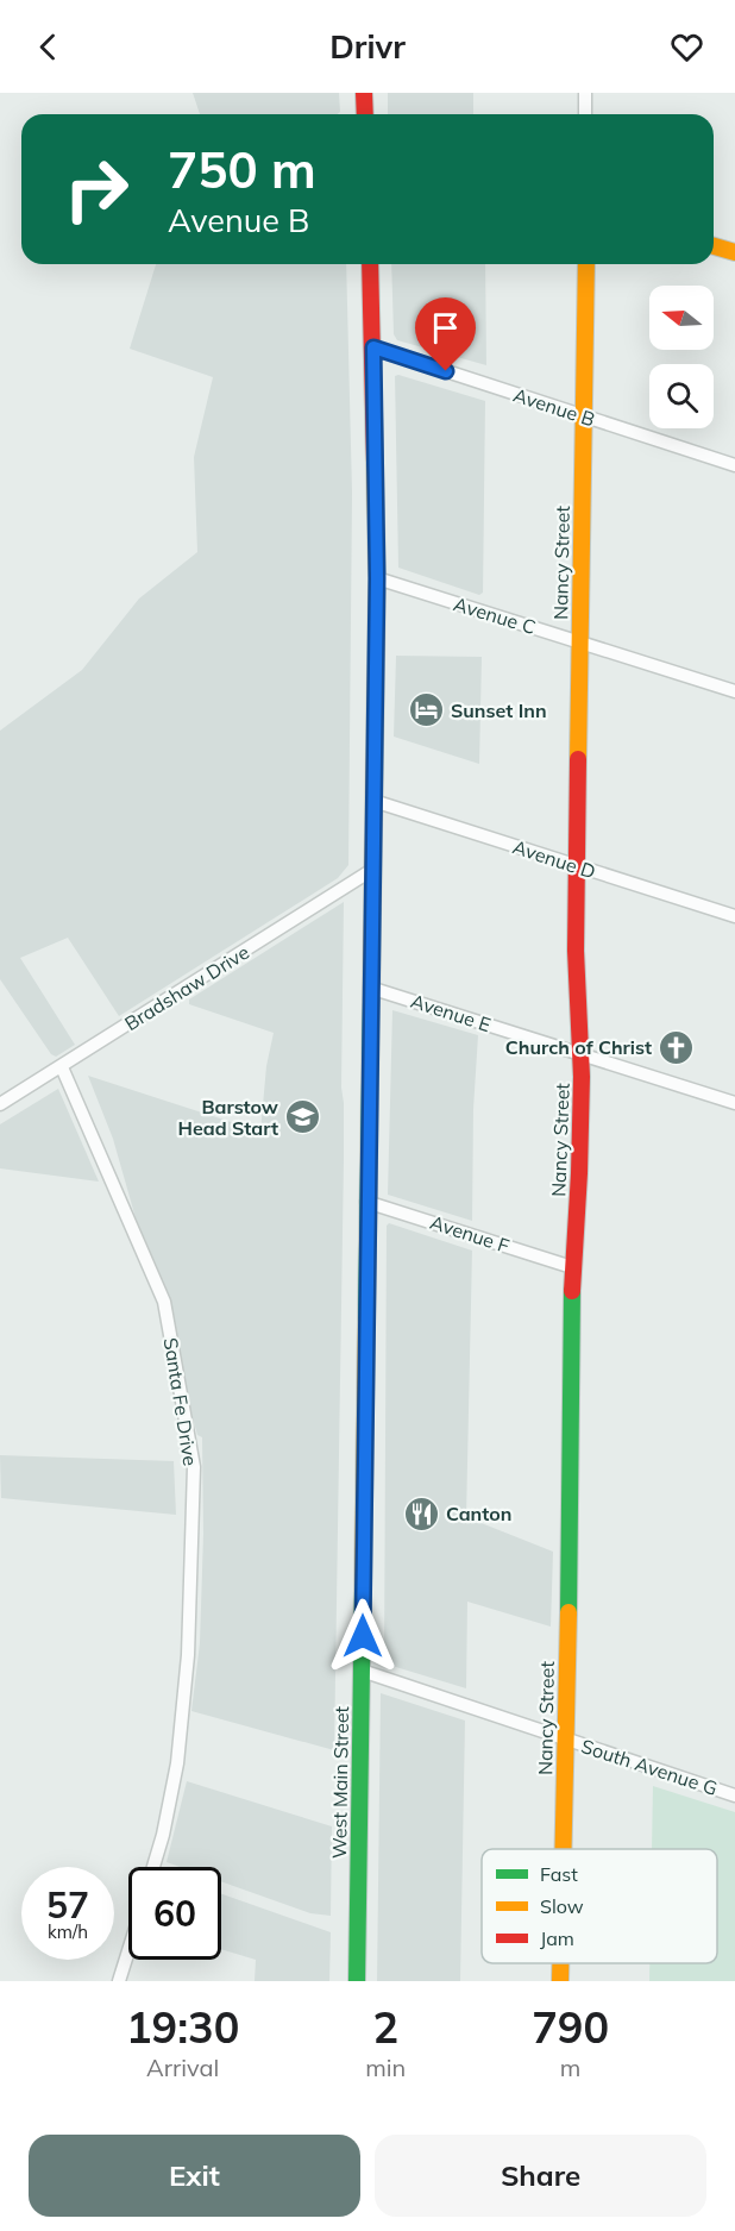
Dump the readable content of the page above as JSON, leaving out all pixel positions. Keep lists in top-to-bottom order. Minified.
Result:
{"streets":{"main road":["Nancy Street","West Main Street"],"street":["Avenue B","Avenue C","Avenue D","Bradshaw Drive","Avenue E","Avenue F","Santa Fe Drive","South Avenue G"]},"crossings":[["Avenue B","Nancy Street"],["Avenue B","West Main Street"],["Nancy Street","Avenue C"],["Nancy Street","Avenue D"],["Nancy Street","Avenue E"],["Nancy Street","Avenue F"],["Nancy Street","South Avenue G"],["Avenue C","West Main Street"],["Avenue D","West Main Street"],["Bradshaw Drive","Santa Fe Drive"],["Bradshaw Drive","West Main Street"],["Avenue E","West Main Street"],["Avenue F","West Main Street"],["South Avenue G","West Main Street"]],"places":{"hotel":["Sunset Inn"],"church":["Church of Christ"],"school or university":["Barstow Head Start"],"restaurant":["Canton"]},"legend":["Fast","Slow","Jam"],"north":"left","page":{"header":"Drivr","turn":["750 m","Avenue B"],"speed":"57 km/h","limit":"60","eta":["19:30","Arrival","2","min","790","m"],"buttons":["Exit","Share"]}}
